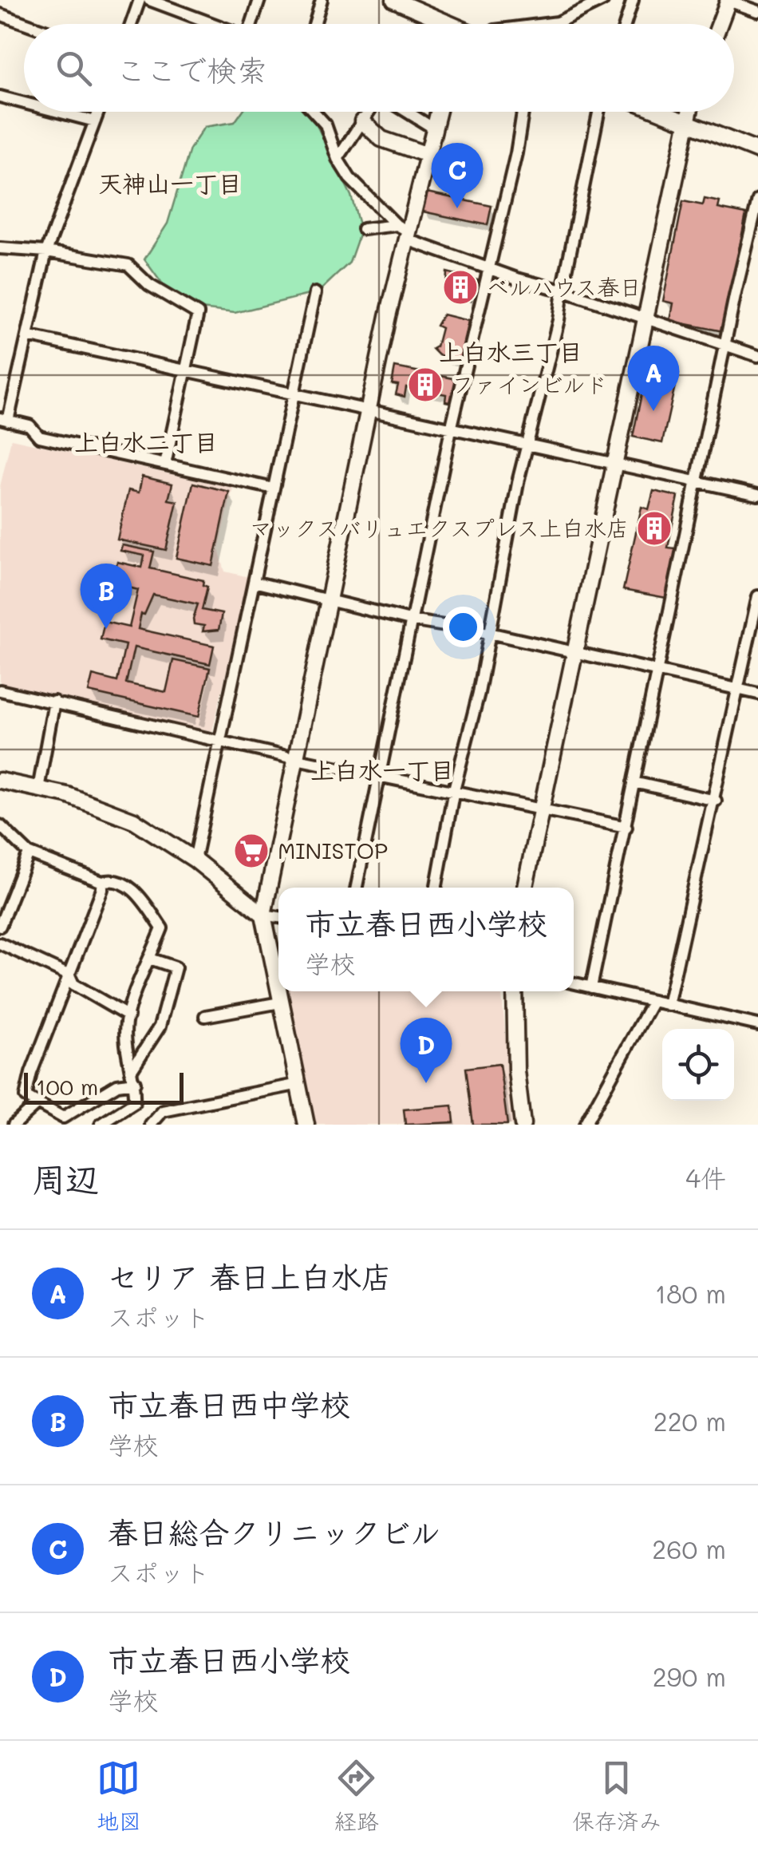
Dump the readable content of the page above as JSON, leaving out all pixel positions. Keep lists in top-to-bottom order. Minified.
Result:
{"districts":["天神山一丁目","上白水三丁目","上白水二丁目","上白水一丁目"],"places":{"building":["ベルハウス春日","ファインビルド","マックスバリュエクスプレス上白水店"],"supermarket":["MINISTOP"]},"scale_bar":"100 m","page":{"search":"ここで検索","pins":["C","A","B","D"],"popup":["市立春日西小学校","学校"],"scale":"100 m","heading":["周辺","4件"],"list":[{"mark":"A","name":"セリア 春日上白水店","note":"スポット","value":"180 m"},{"mark":"B","name":"市立春日西中学校","note":"学校","value":"220 m"},{"mark":"C","name":"春日総合クリニックビル","note":"スポット","value":"260 m"},{"mark":"D","name":"市立春日西小学校","note":"学校","value":"290 m"}],"nav":["地図","経路","保存済み"]}}
